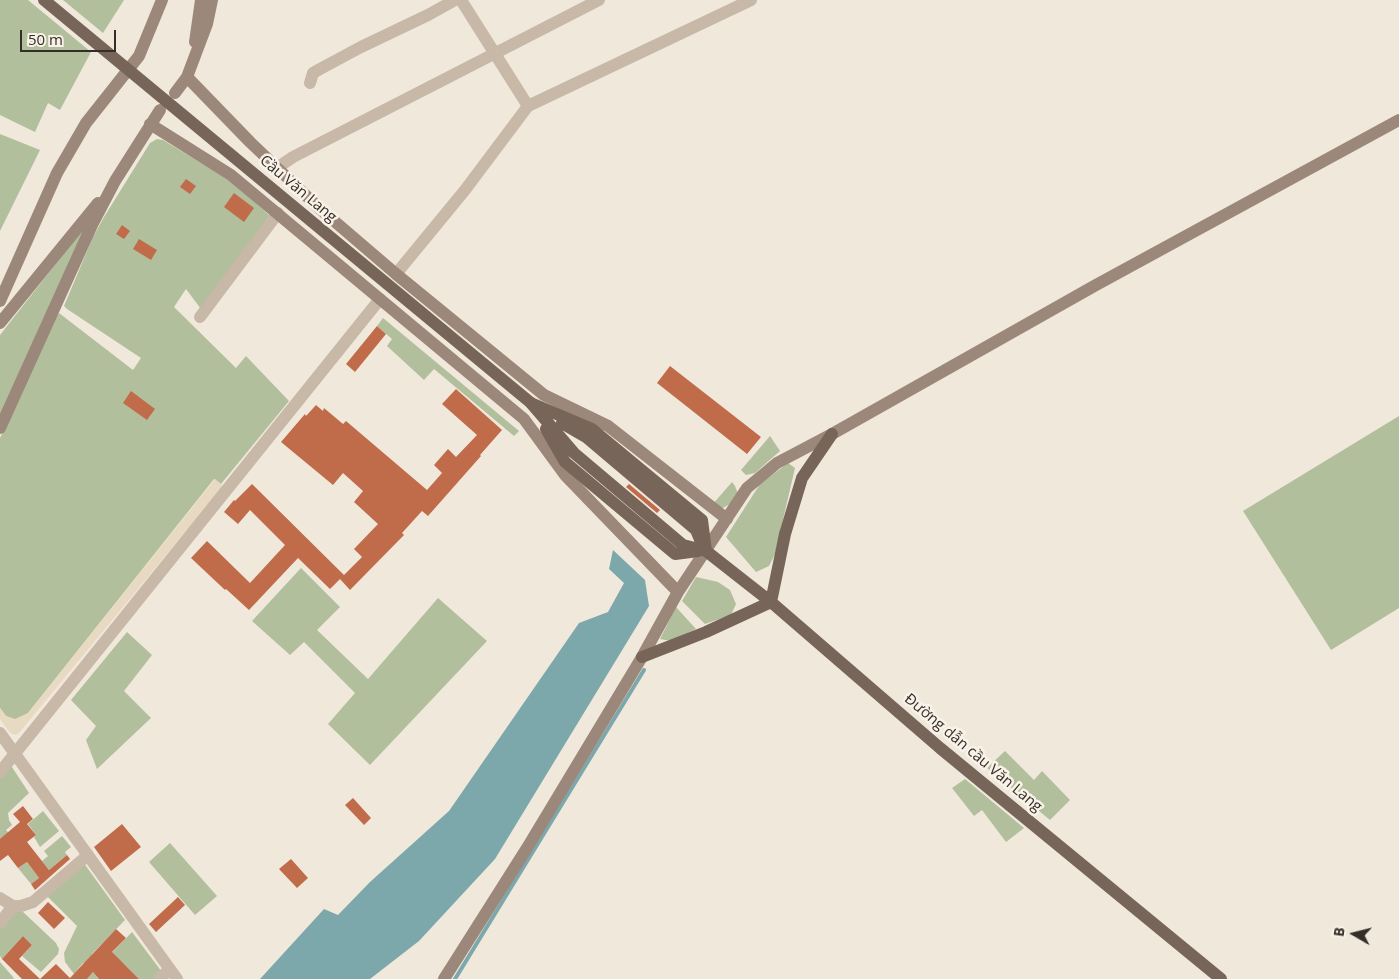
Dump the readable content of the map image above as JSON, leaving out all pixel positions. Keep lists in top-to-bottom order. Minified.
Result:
{"streets":{"main road":["Cầu Văn Lang","Đường dẫn cầu Văn Lang"]},"scale_bar":"50 m","north":"left"}
